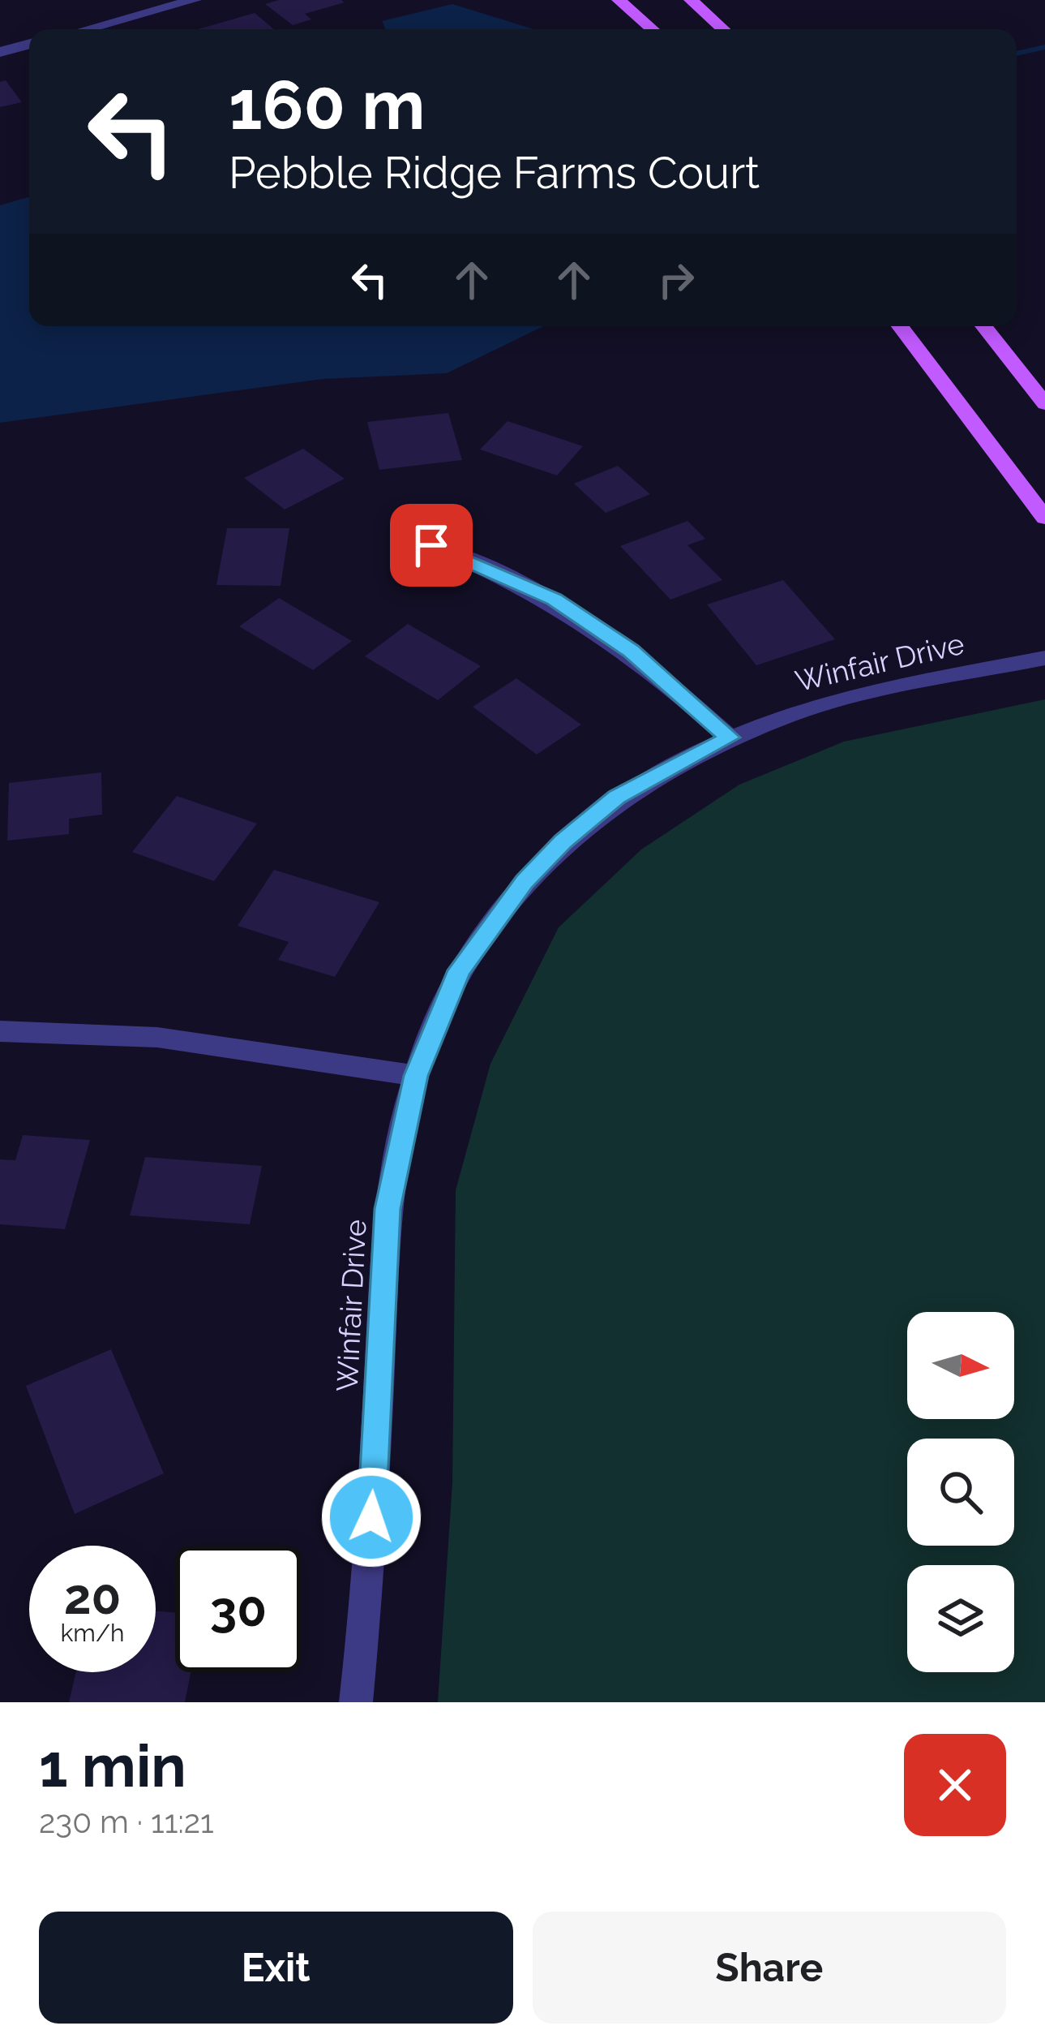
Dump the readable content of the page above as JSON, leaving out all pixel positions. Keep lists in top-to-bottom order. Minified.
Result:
{"streets":{"street":["Winfair Drive"]},"north":"right","page":{"turn":["160 m","Pebble Ridge Farms Court"],"speed":"20 km/h","limit":"30","heading":["1 min","230 m · 11:21"],"buttons":["Exit","Share"]}}
